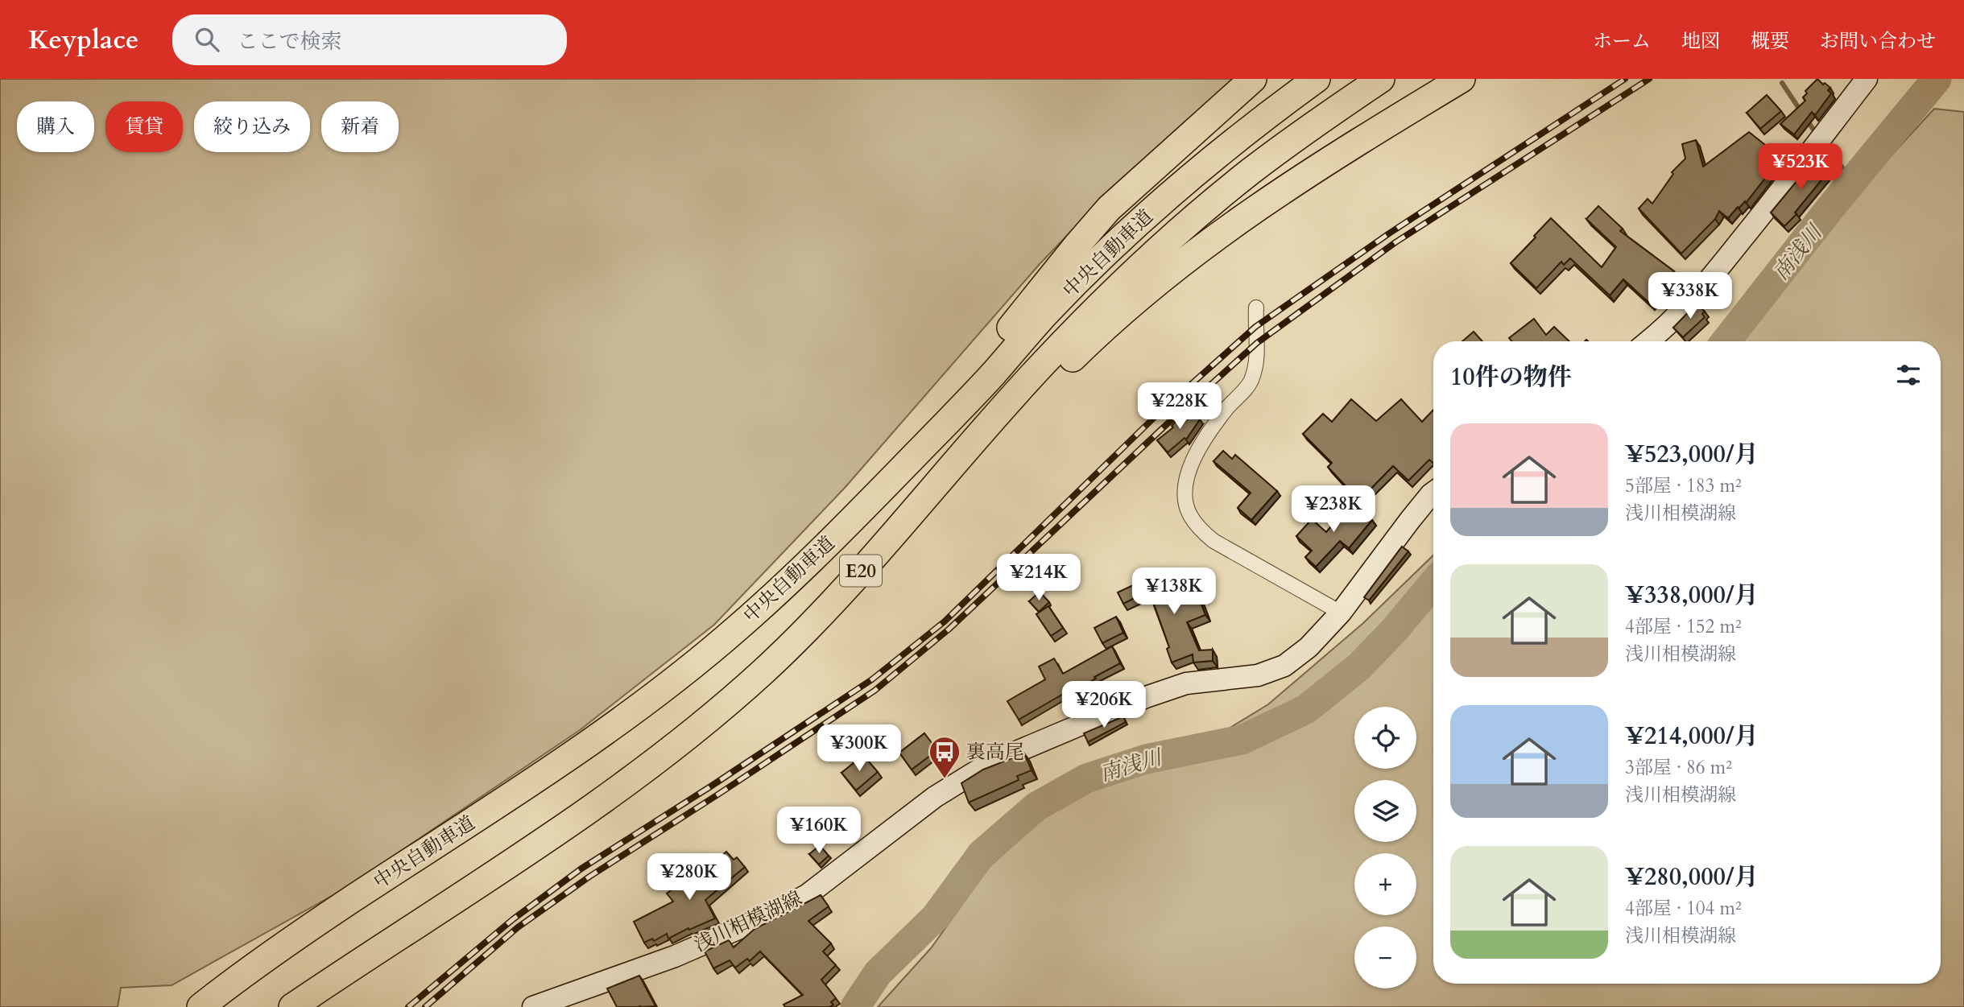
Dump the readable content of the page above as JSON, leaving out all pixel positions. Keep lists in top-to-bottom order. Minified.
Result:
{"streets":{"highway":["中央自動車道","E20"],"main road":["浅川相模湖線"]},"water":["南浅川"],"places":{"bus stop":["裏高尾"]},"page":{"header":"Keyplace","search":"ここで検索","nav":["ホーム","地図","概要","お問い合わせ"],"chip":["購入","賃貸","絞り込み","新着"],"price":["¥523K","¥338K","¥228K","¥238K","¥214K","¥138K","¥206K","¥300K","¥160K","¥280K"],"heading":"10件の物件","list":[{"name":"¥523,000/月","note":"5部屋 · 183 m² · 浅川相模湖線"},{"name":"¥338,000/月","note":"4部屋 · 152 m² · 浅川相模湖線"},{"name":"¥214,000/月","note":"3部屋 · 86 m² · 浅川相模湖線"},{"name":"¥280,000/月","note":"4部屋 · 104 m² · 浅川相模湖線"}],"map_buttons":["+","−"]}}
